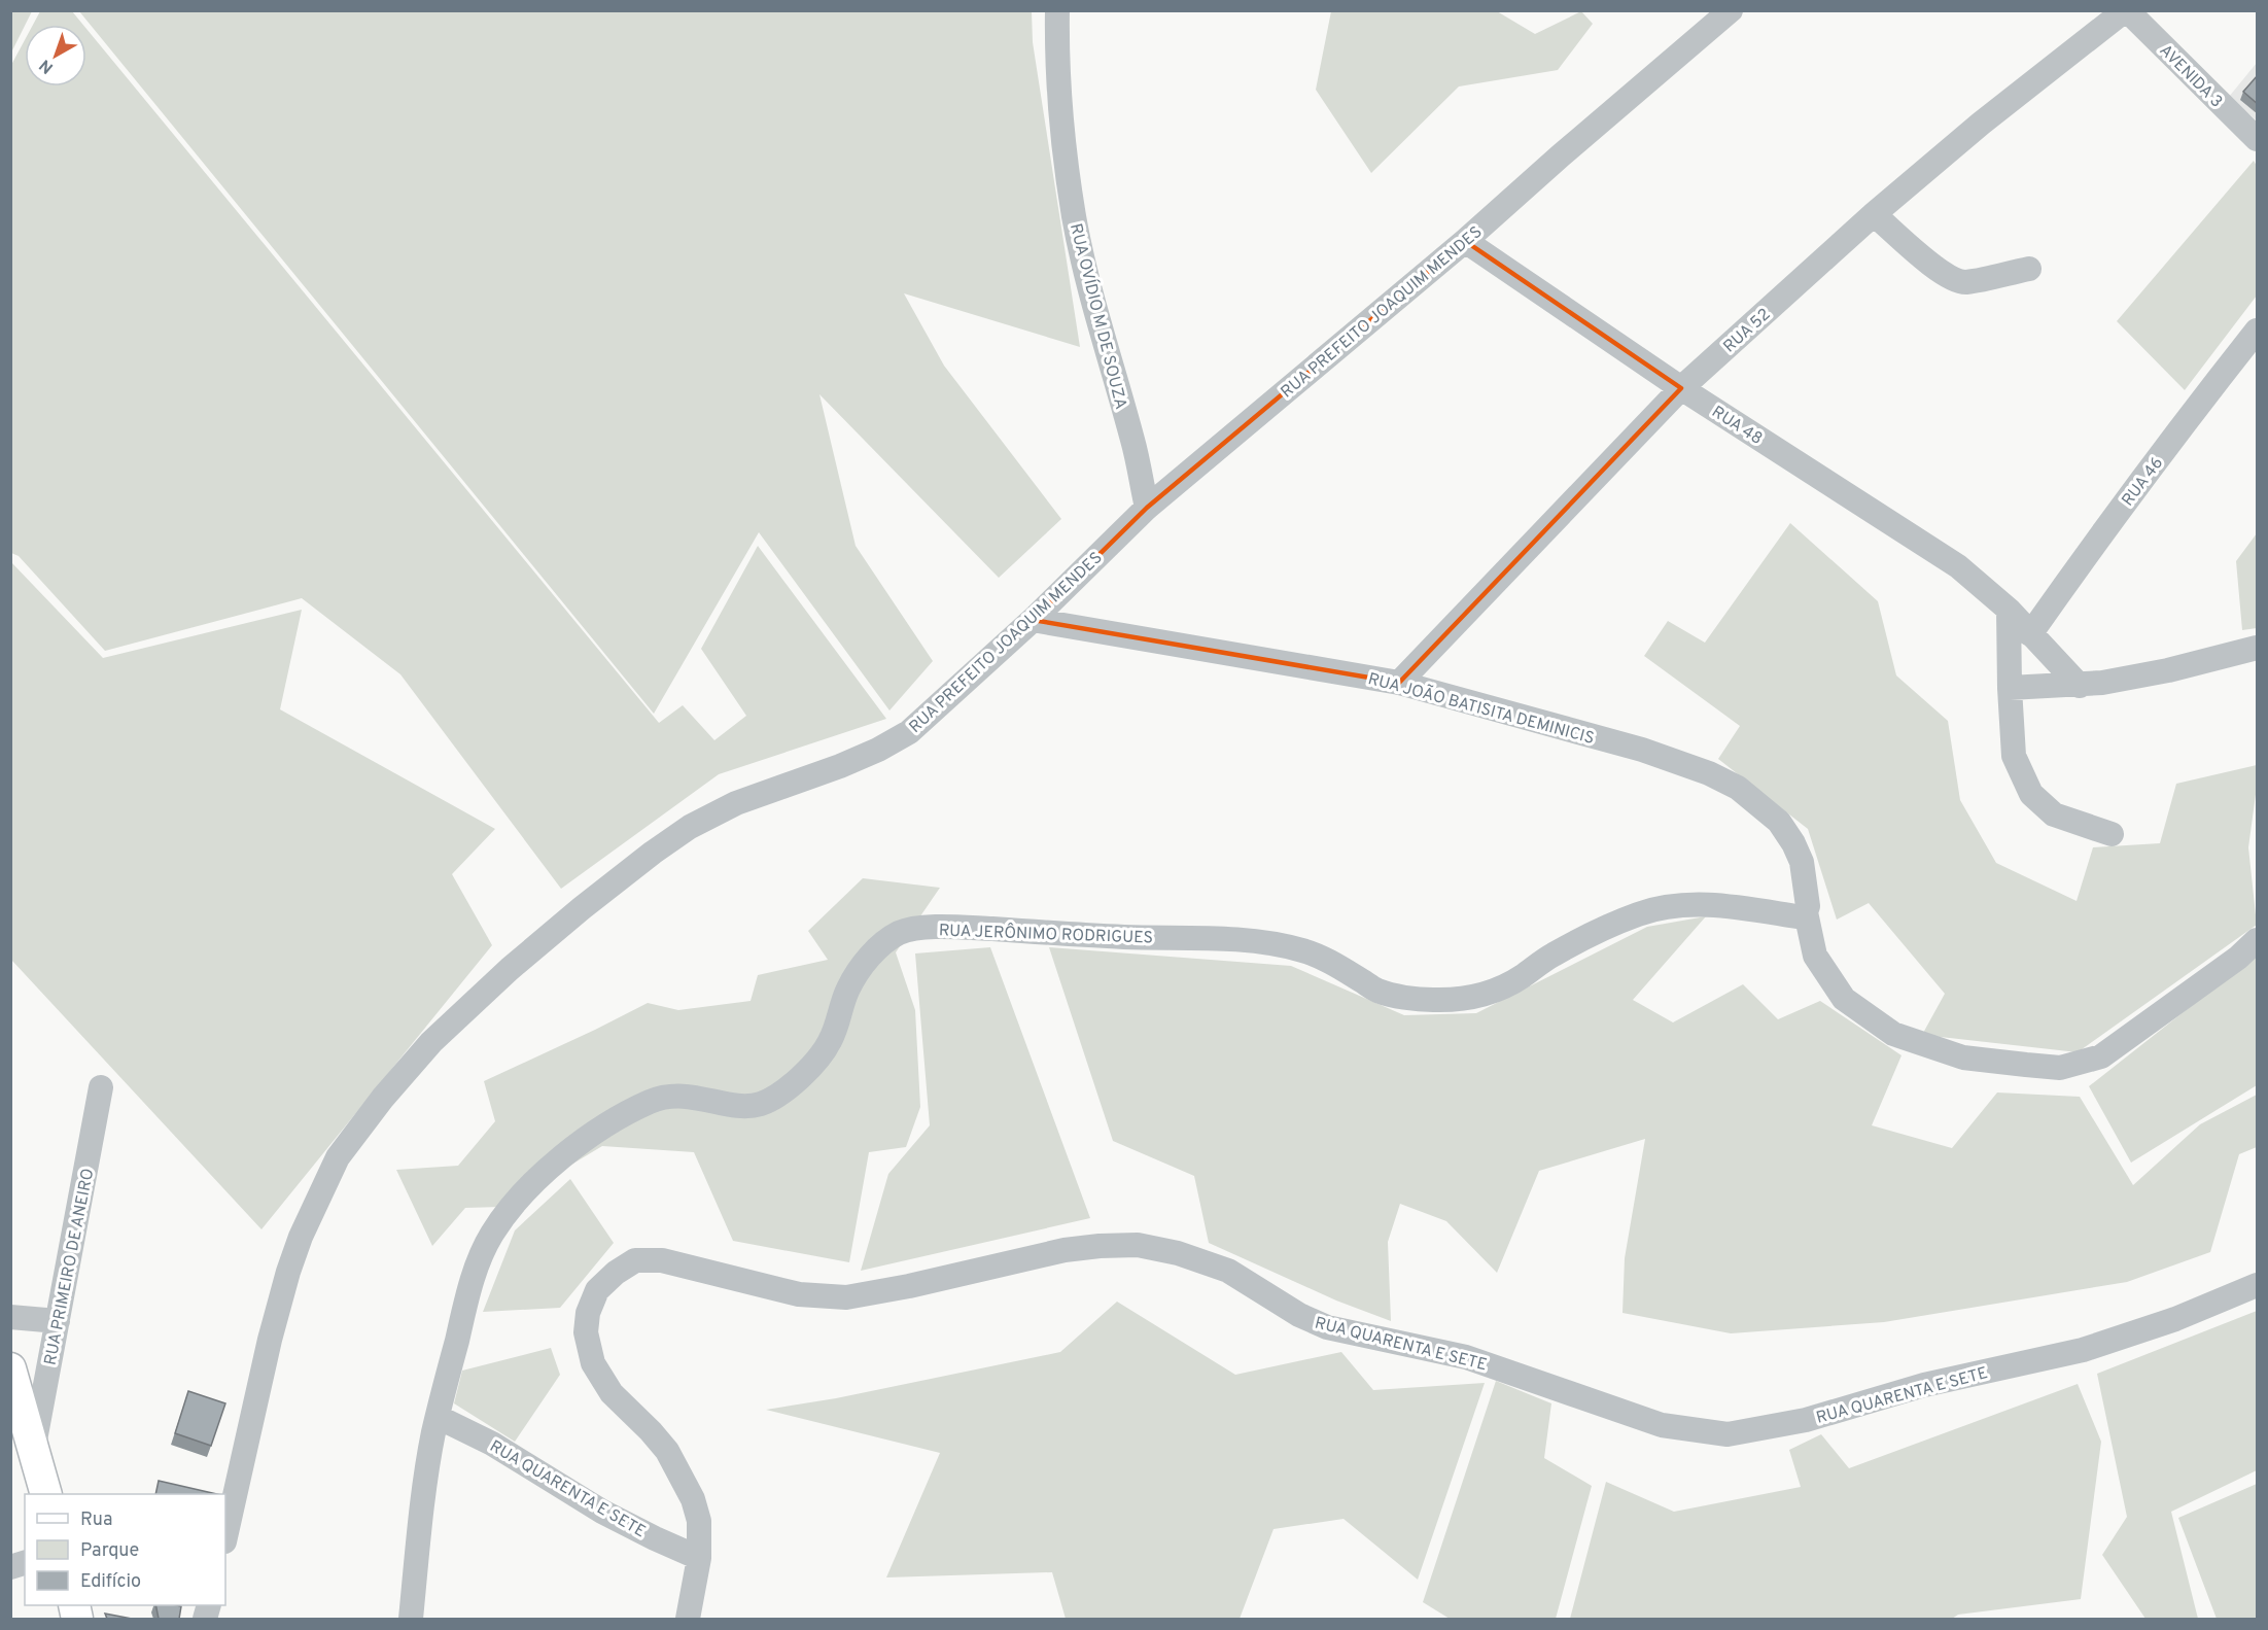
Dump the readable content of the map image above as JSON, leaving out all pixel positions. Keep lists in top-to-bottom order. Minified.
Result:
{"streets":{"street":["AVENIDA 3","RUA PREFEITO JOAQUIM MENDES","RUA OVÍDIO M DE SOUZA","RUA 52","RUA 48","RUA 46","RUA JOÃO BATISITA DEMINICIS","RUA JERÔNIMO RODRIGUES","RUA PRIMEIRO DE ANEIRO","RUA QUARENTA E SETE"]},"crossings":[["AVENIDA 3","RUA 52"],["RUA PREFEITO JOAQUIM MENDES","RUA OVÍDIO M DE SOUZA"],["RUA PREFEITO JOAQUIM MENDES","RUA 48"],["RUA PREFEITO JOAQUIM MENDES","RUA JOÃO BATISITA DEMINICIS"],["RUA 52","RUA 48"],["RUA 52","RUA JOÃO BATISITA DEMINICIS"],["RUA 48","RUA 46"],["RUA JOÃO BATISITA DEMINICIS","RUA JERÔNIMO RODRIGUES"],["RUA JERÔNIMO RODRIGUES","RUA QUARENTA E SETE"]],"legend":["Rua","Parque","Edifício"],"north":"bottom left"}
